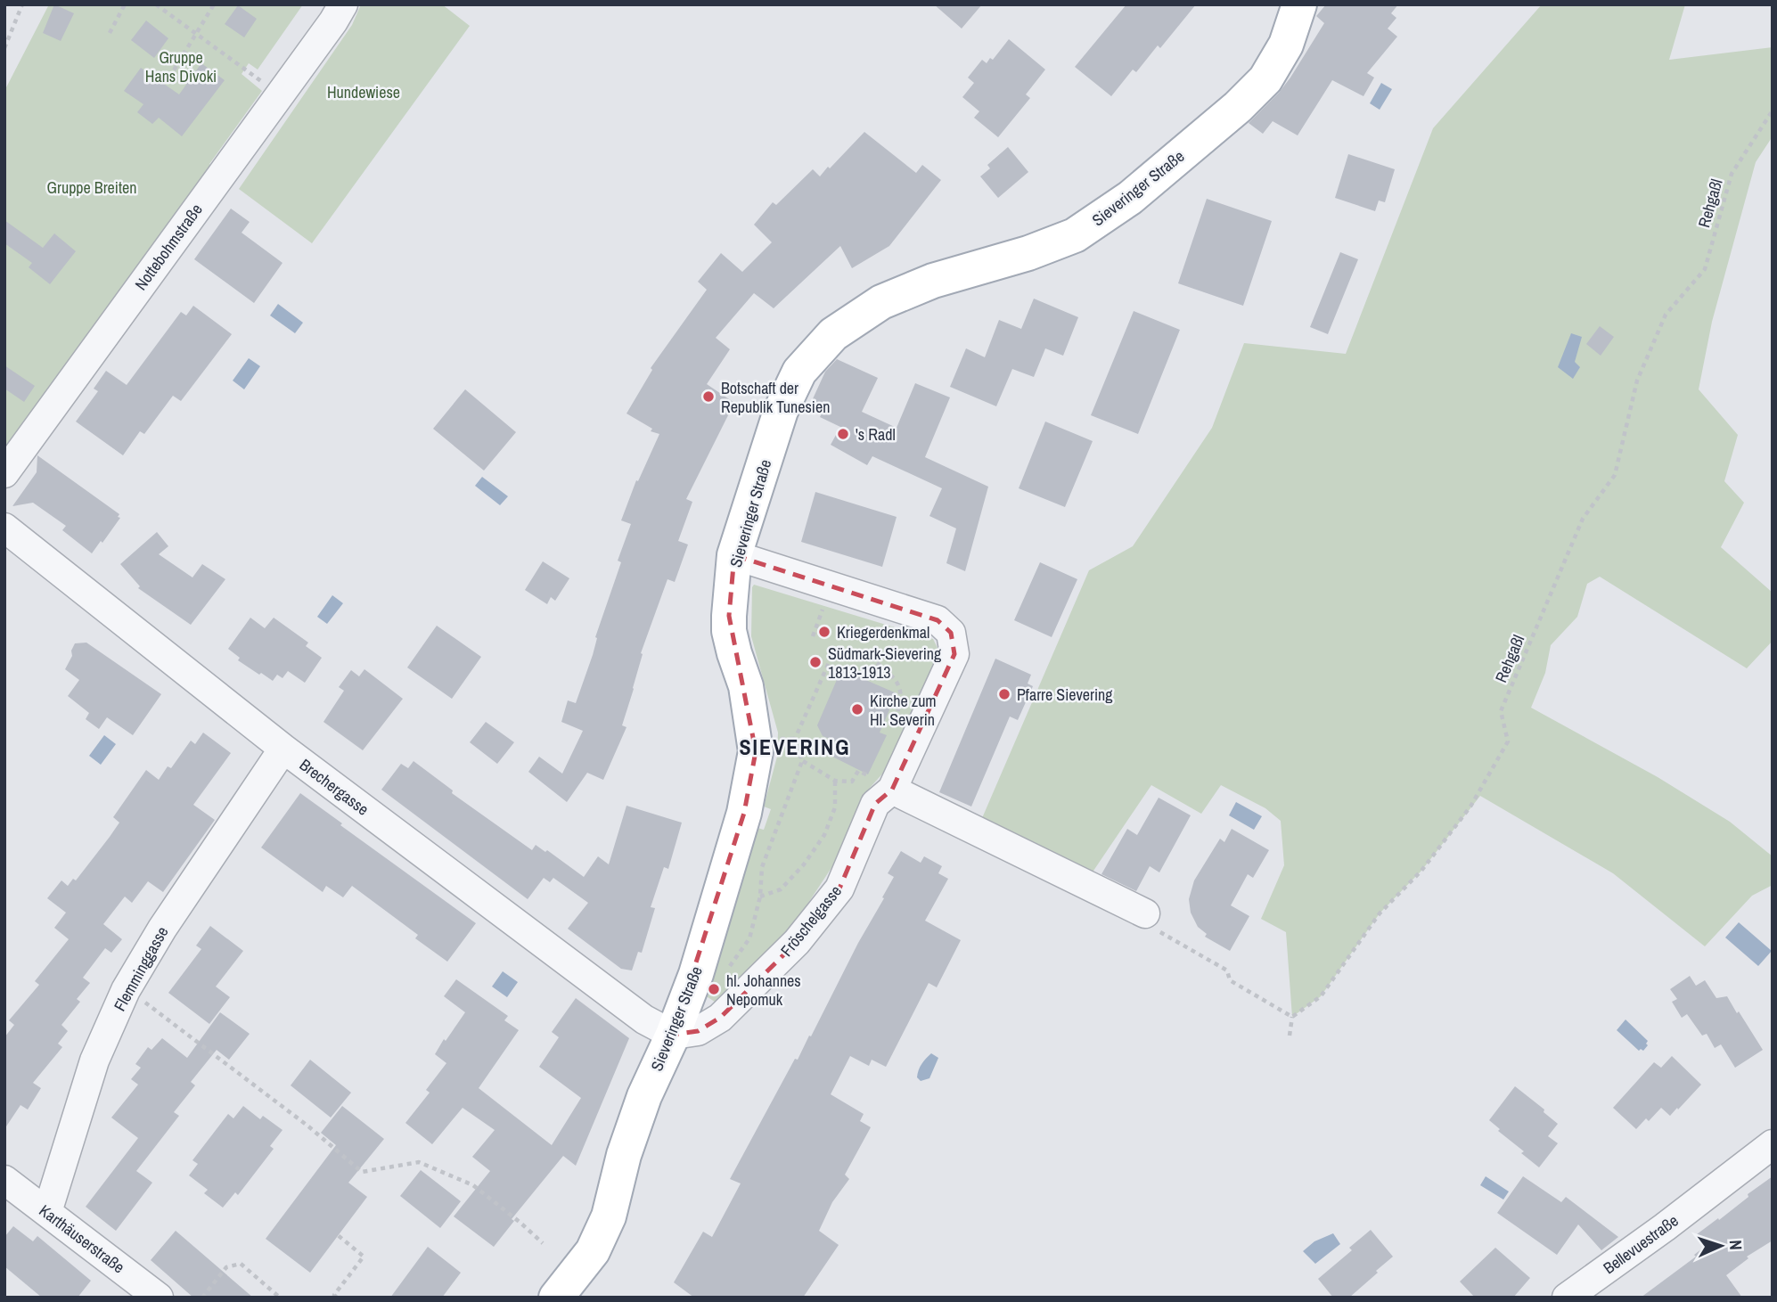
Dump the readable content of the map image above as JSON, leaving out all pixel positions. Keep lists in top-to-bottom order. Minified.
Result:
{"streets":{"main road":["Sieveringer Straße"],"street":["Nottebohmstraße","Brechergasse","Fröschelgasse","Flemminggasse","Karthäuserstraße","Bellevuestraße"],"path":["Rehgaßl"]},"crossings":[["Sieveringer Straße","Brechergasse"],["Sieveringer Straße","Fröschelgasse"],["Brechergasse","Fröschelgasse"],["Brechergasse","Flemminggasse"],["Flemminggasse","Karthäuserstraße"]],"districts":["SIEVERING"],"parks":["Gruppe Hans Divoki","Hundewiese","Gruppe Breiten"],"places":["Botschaft der Republik Tunesien","'s Radl","Kriegerdenkmal","Südmark-Sievering 1813-1913","Pfarre Sievering","Kirche zum Hl. Severin","hl. Johannes Nepomuk"],"north":"right"}
